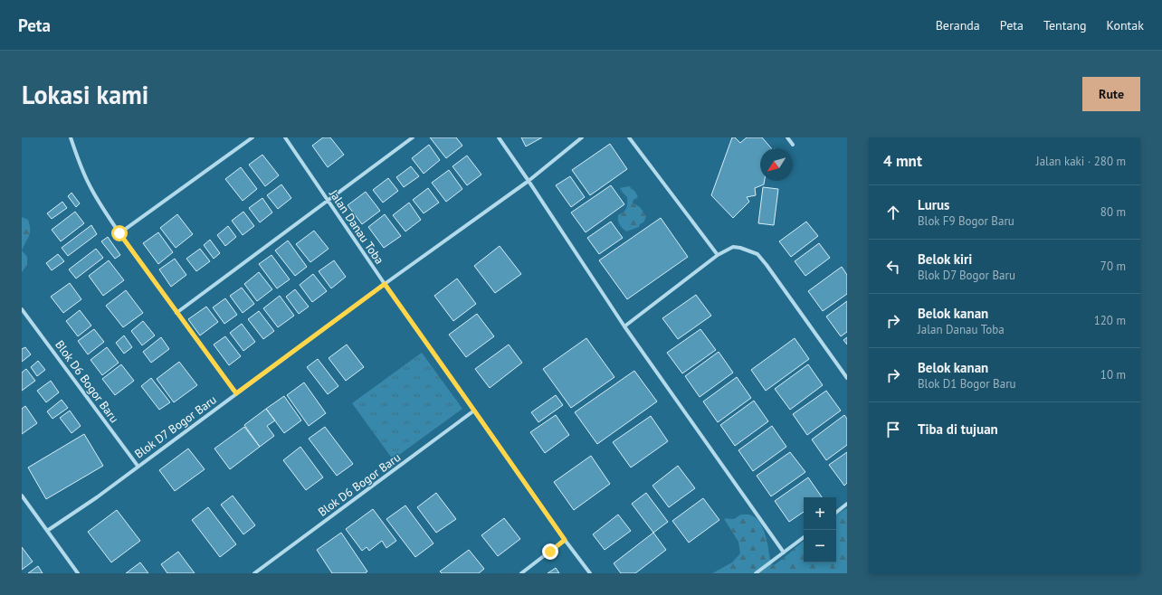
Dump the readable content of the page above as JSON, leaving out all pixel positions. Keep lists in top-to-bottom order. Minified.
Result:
{"streets":{"street":["Jalan Danau Toba","Blok D6 Bogor Baru","Blok D7 Bogor Baru"]},"crossings":[["Jalan Danau Toba","Blok D6 Bogor Baru"],["Jalan Danau Toba","Blok D7 Bogor Baru"],["Blok D6 Bogor Baru","Blok D7 Bogor Baru"]],"north":"bottom left","page":{"header":"Peta","nav":["Beranda","Peta","Tentang","Kontak"],"buttons":"Rute","title":"Lokasi kami","heading":["4 mnt","Jalan kaki · 280 m"],"list":[["Lurus","Blok F9 Bogor Baru","80 m"],["Belok kiri","Blok D7 Bogor Baru","70 m"],["Belok kanan","Jalan Danau Toba","120 m"],["Belok kanan","Blok D1 Bogor Baru","10 m"],"Tiba di tujuan"],"map_buttons":["+","−"]}}
